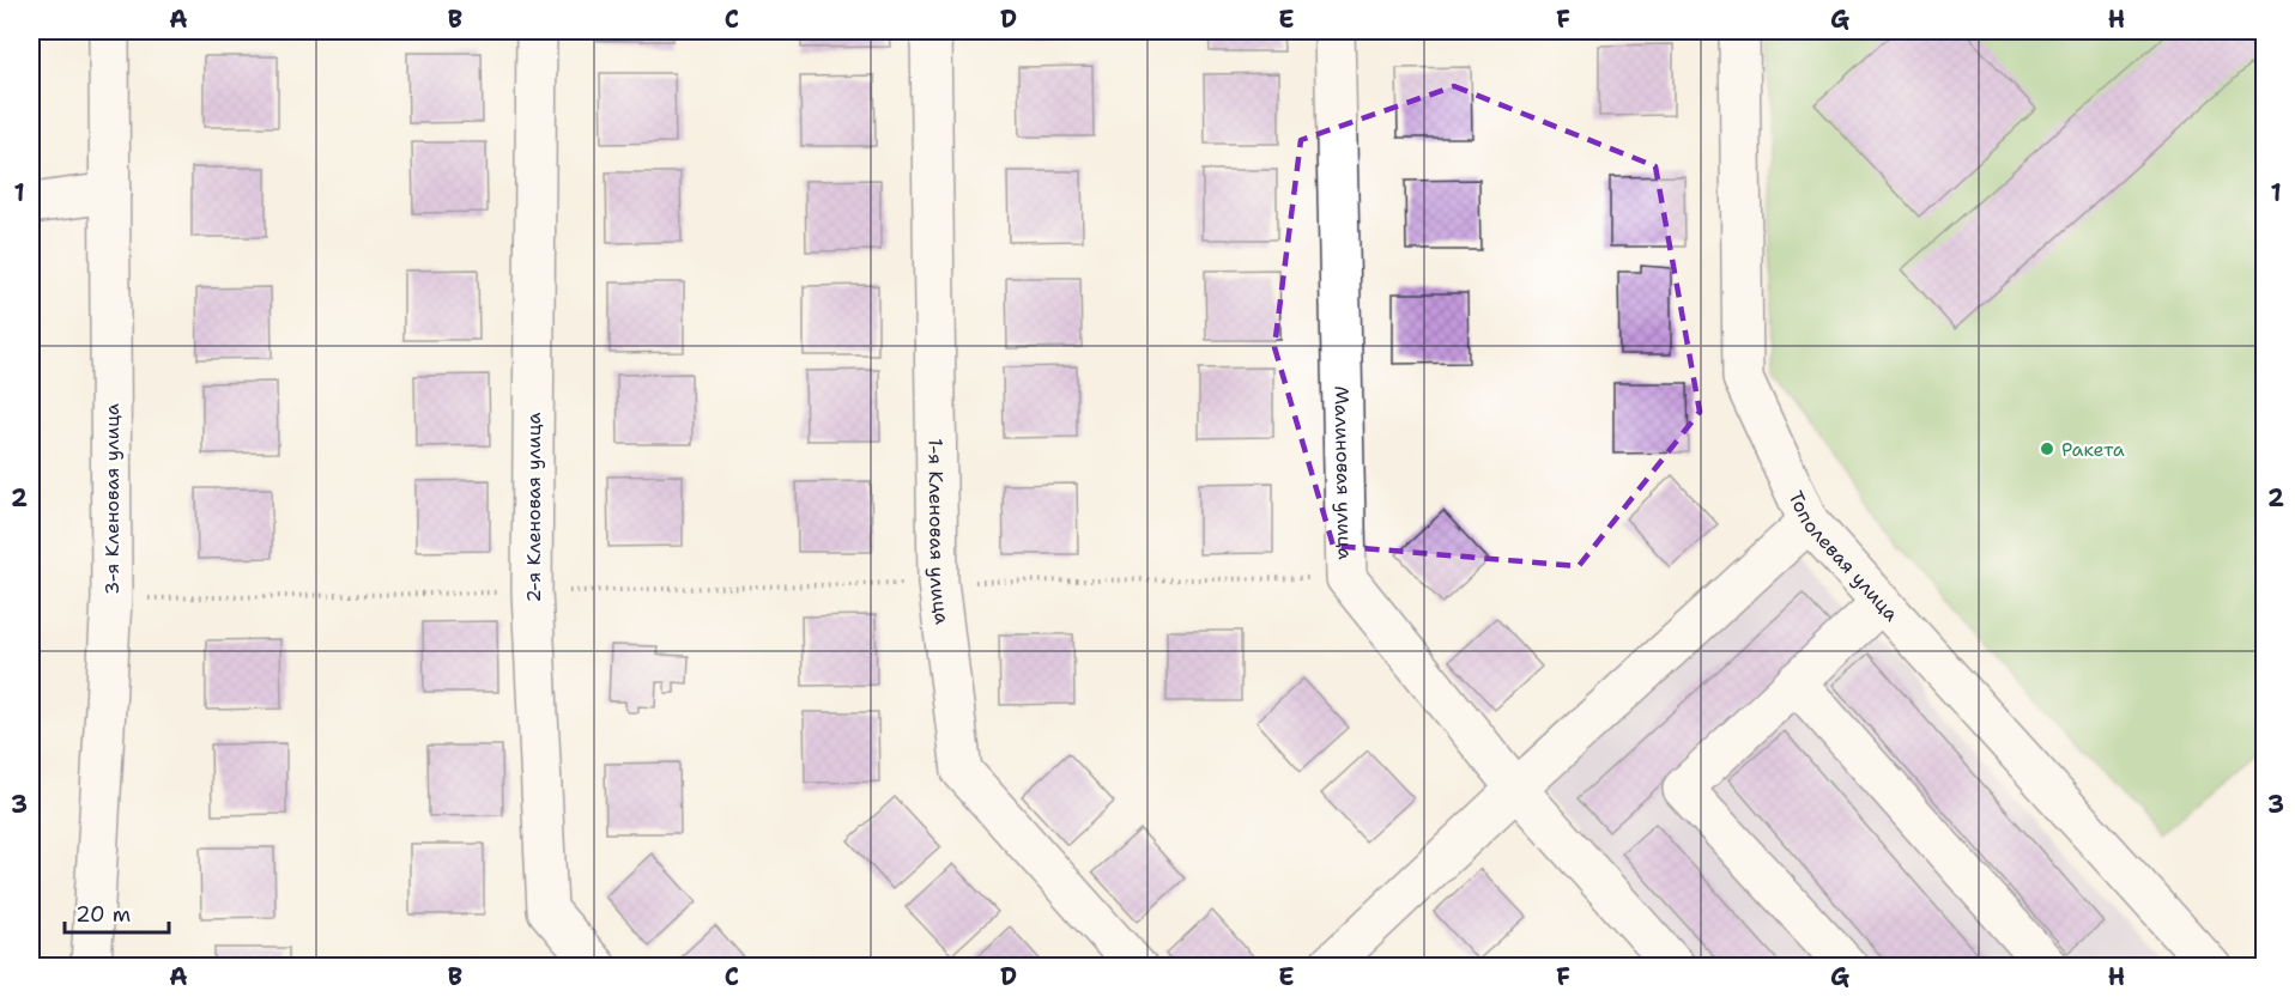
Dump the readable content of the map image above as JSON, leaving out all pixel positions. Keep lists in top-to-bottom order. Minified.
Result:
{"streets":{"street":["Малиновая улица","3-я Кленовая улица","2-я Кленовая улица","1-я Кленовая улица","Тополевая улица"]},"places":["Ракета"],"scale_bar":"20 m","grid":{"columns":["A","B","C","D","E","F","G","H"],"rows":["1","2","3"]}}
